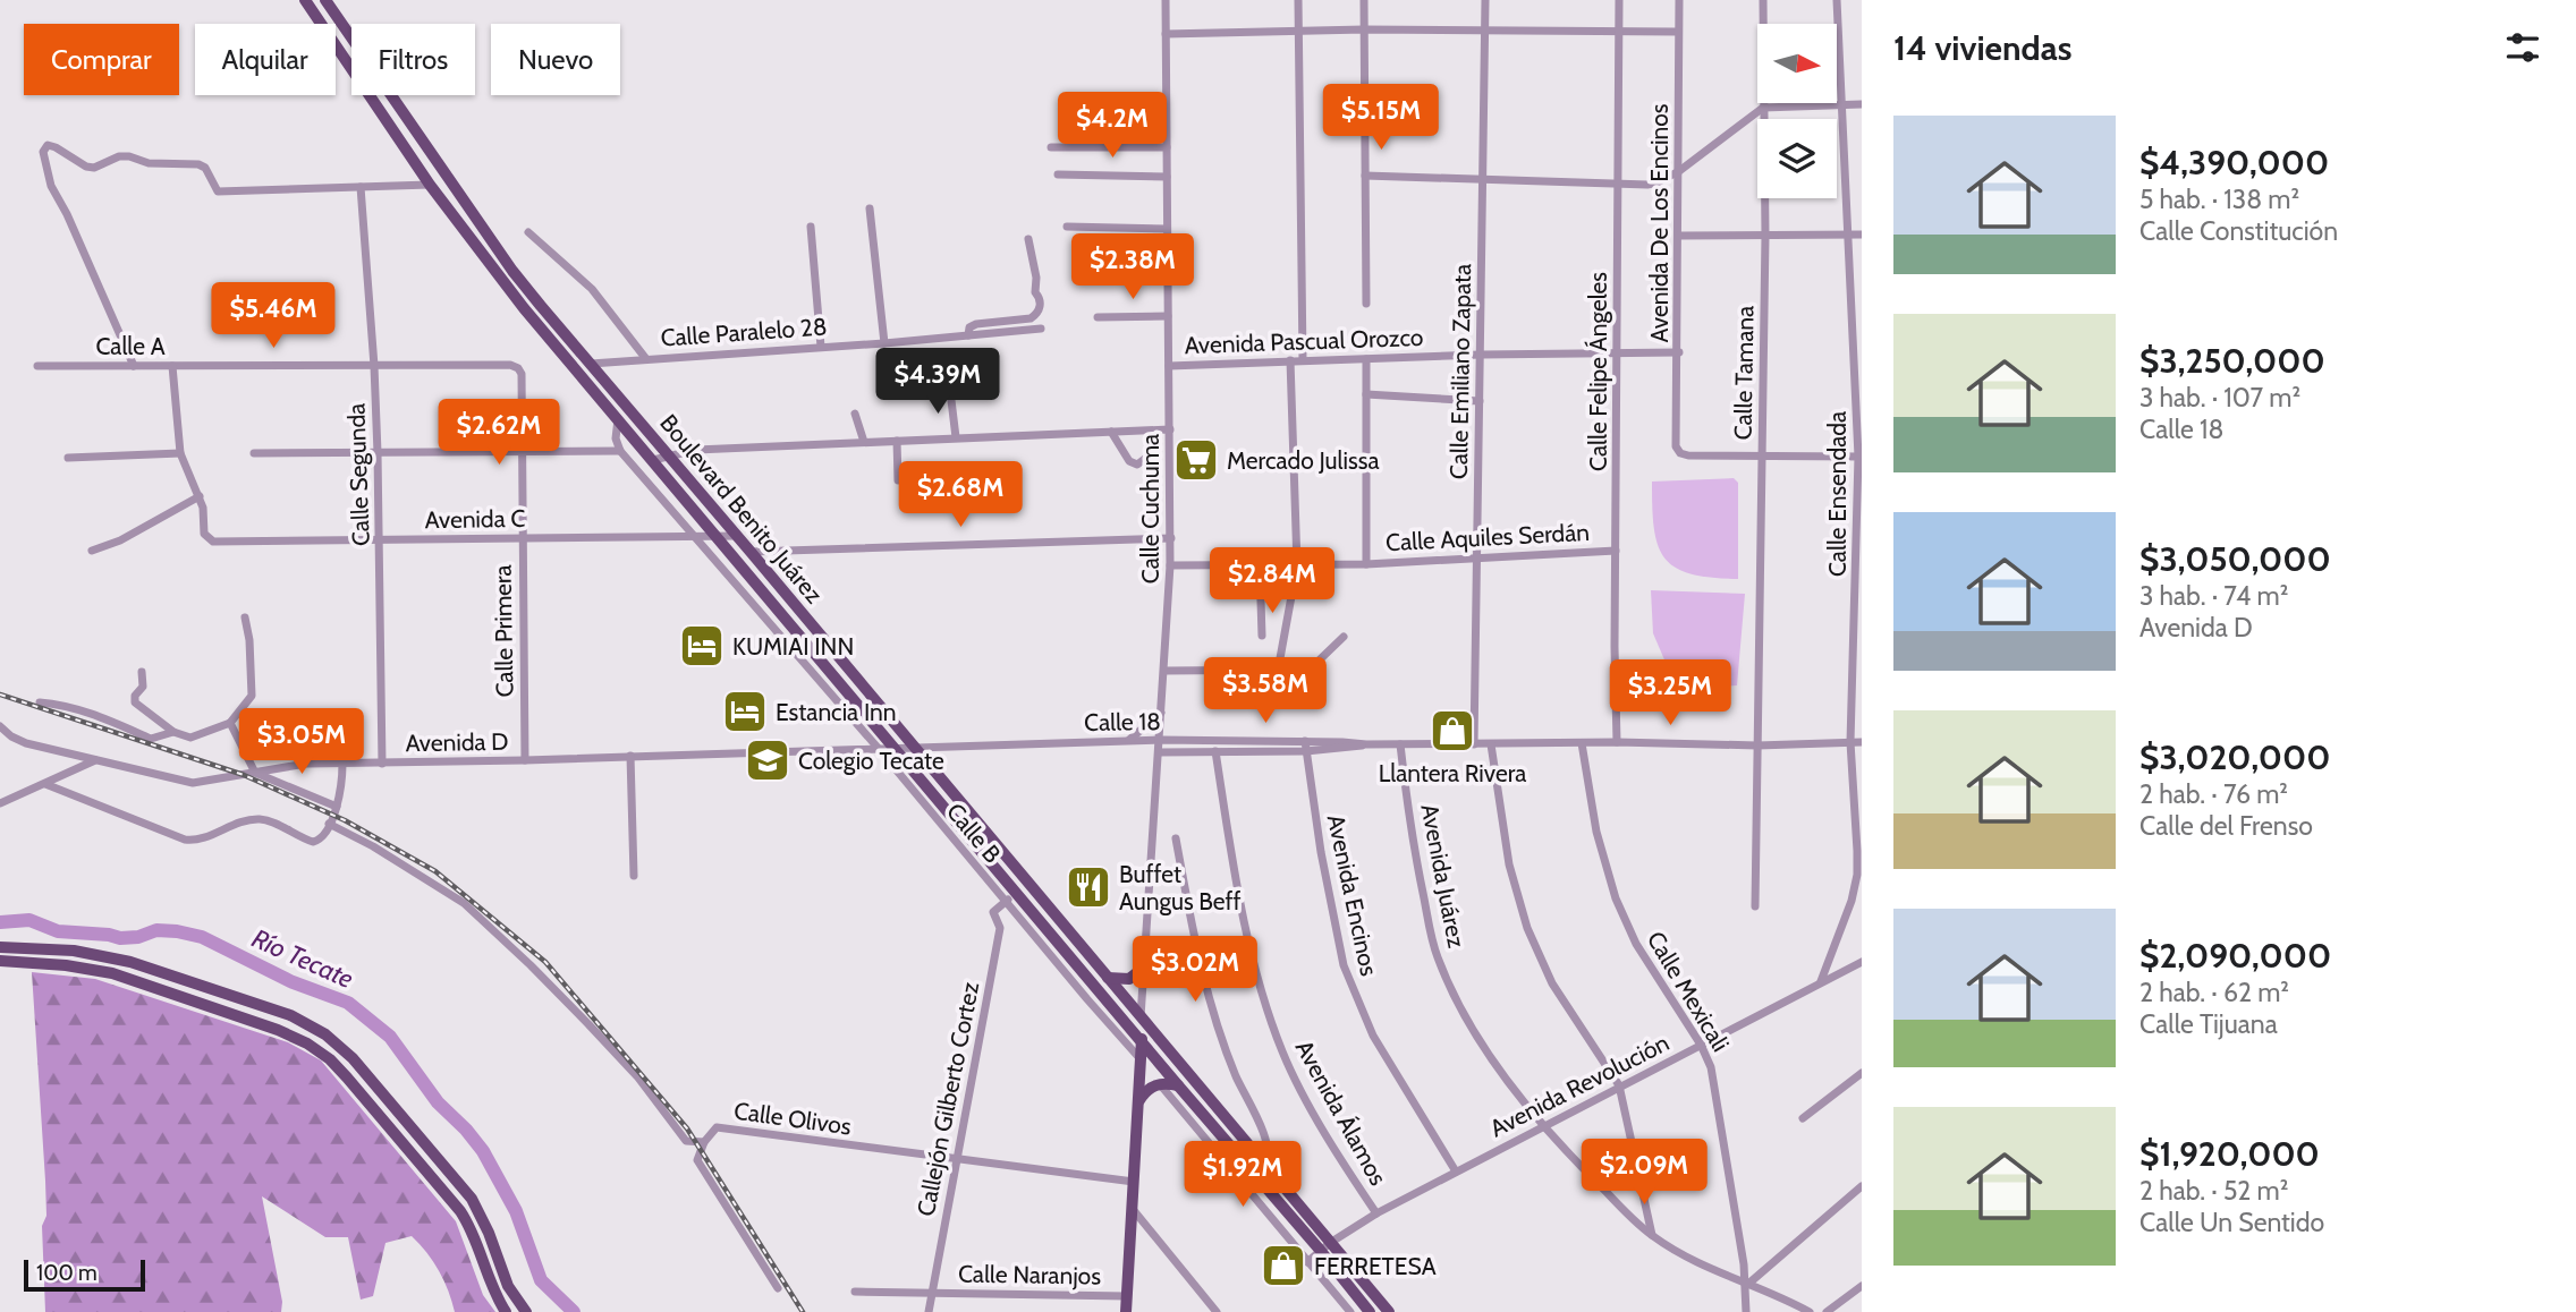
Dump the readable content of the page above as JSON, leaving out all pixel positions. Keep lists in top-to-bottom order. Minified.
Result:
{"streets":{"main road":["Boulevard Benito Juárez"],"street":["Avenida De Los Encinos","Calle Paralelo 28","Avenida Pascual Orozco","Calle A","Calle Emiliano Zapata","Calle Felipe Ángeles","Calle Tamana","Calle Segunda","Calle Ensendada","Calle Cuchuma","Avenida C","Calle Aquiles Serdán","Calle Primera","Calle 18","Avenida D","Calle B","Avenida Juárez","Avenida Encinos","Calle Mexicali","Avenida Revolución","Callejón Gilberto Cortez","Avenida Álamos","Calle Olivos","Calle Naranjos"]},"crossings":[["Avenida De Los Encinos","Avenida Pascual Orozco"],["Avenida De Los Encinos","Calle Tamana"],["Calle Paralelo 28","Boulevard Benito Juárez"],["Avenida Pascual Orozco","Calle Emiliano Zapata"],["Avenida Pascual Orozco","Calle Felipe Ángeles"],["Avenida Pascual Orozco","Calle Cuchuma"],["Calle A","Calle Segunda"],["Calle A","Calle Primera"],["Calle Emiliano Zapata","Calle Aquiles Serdán"],["Calle Emiliano Zapata","Calle 18"],["Calle Felipe Ángeles","Calle Aquiles Serdán"],["Calle Felipe Ángeles","Calle 18"],["Calle Tamana","Calle 18"],["Calle Segunda","Avenida C"],["Calle Segunda","Avenida D"],["Calle Ensendada","Calle 18"],["Calle Ensendada","Avenida Revolución"],["Boulevard Benito Juárez","Calle Cuchuma"],["Boulevard Benito Juárez","Avenida C"],["Boulevard Benito Juárez","Calle 18"],["Boulevard Benito Juárez","Avenida Revolución"],["Calle Cuchuma","Calle Aquiles Serdán"],["Calle Cuchuma","Calle 18"],["Avenida C","Calle Primera"],["Avenida C","Calle B"],["Calle Primera","Avenida D"],["Calle 18","Avenida D"],["Calle 18","Calle B"],["Calle 18","Avenida Juárez"],["Calle 18","Avenida Encinos"],["Calle 18","Calle Mexicali"],["Calle 18","Avenida Álamos"],["Avenida D","Calle B"],["Calle B","Callejón Gilberto Cortez"],["Avenida Juárez","Calle Mexicali"],["Avenida Juárez","Avenida Revolución"],["Avenida Encinos","Avenida Revolución"],["Calle Mexicali","Avenida Revolución"],["Avenida Revolución","Avenida Álamos"],["Callejón Gilberto Cortez","Calle Olivos"],["Callejón Gilberto Cortez","Calle Naranjos"]],"water":["Río Tecate"],"places":{"supermarket":["Mercado Julissa"],"hotel":["KUMIAI INN","Estancia Inn"],"shop":["Llantera Rivera","FERRETESA"],"school or university":["Colegio Tecate"],"restaurant":["Buffet Aungus Beff"]},"scale_bar":"100 m","north":"right","page":{"heading":"14 viviendas","chip":["Comprar","Alquilar","Filtros","Nuevo"],"price":["$5.15M","$4.2M","$2.38M","$5.46M","$4.39M","$2.62M","$2.68M","$2.84M","$3.58M","$3.25M","$3.05M","$3.02M","$2.09M","$1.92M"],"list":[{"name":"$4,390,000","note":"5 hab. · 138 m² · Calle Constitución"},{"name":"$3,250,000","note":"3 hab. · 107 m² · Calle 18"},{"name":"$3,050,000","note":"3 hab. · 74 m² · Avenida D"},{"name":"$3,020,000","note":"2 hab. · 76 m² · Calle del Frenso"},{"name":"$2,090,000","note":"2 hab. · 62 m² · Calle Tijuana"},{"name":"$1,920,000","note":"2 hab. · 52 m² · Calle Un Sentido"}],"scale":"100 m"}}
